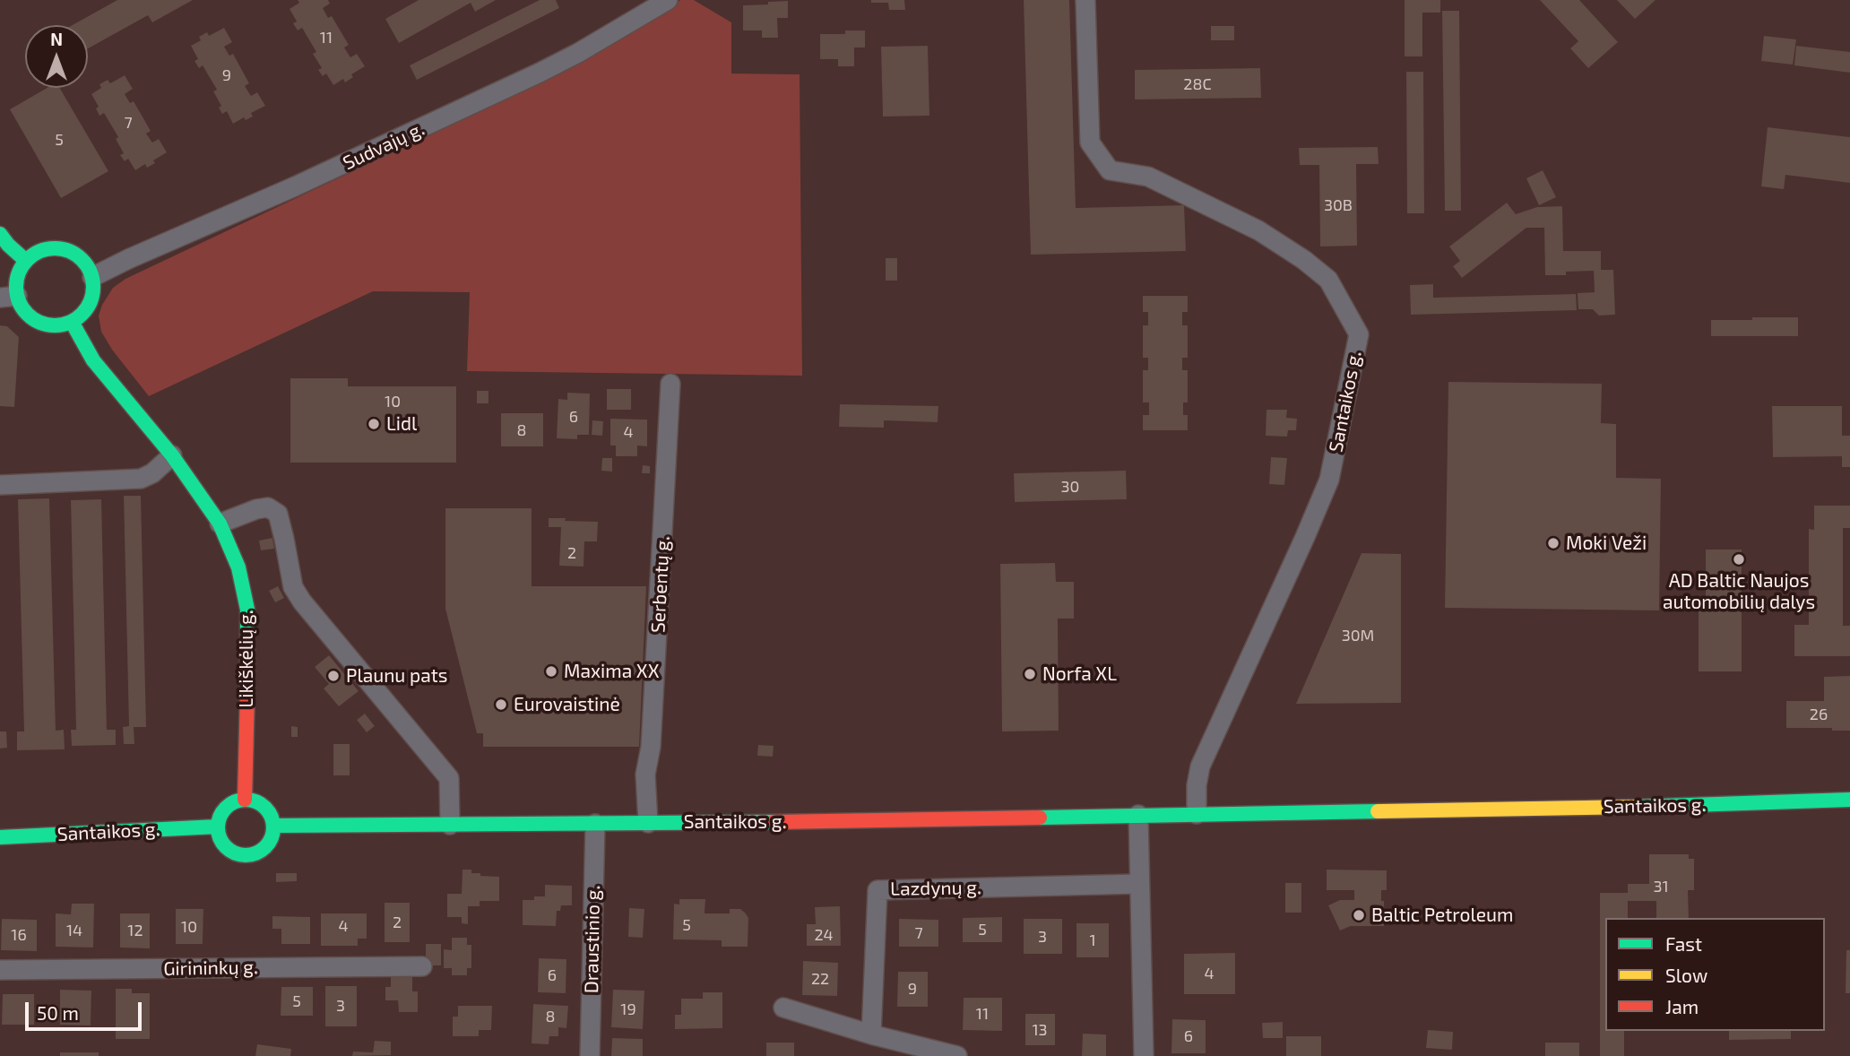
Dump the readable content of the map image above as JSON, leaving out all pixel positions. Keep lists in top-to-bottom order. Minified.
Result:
{"streets":{"main road":["Santaikos g.","Likiškėlių g."],"street":["Sudvajų g.","Serbentų g.","Lazdynų g.","Draustinio g.","Girininkų g."]},"crossings":[["Sudvajų g.","Likiškėlių g."],["Santaikos g.","Serbentų g."],["Santaikos g.","Likiškėlių g."],["Santaikos g.","Draustinio g."]],"places":["Lidl","Moki Veži","AD Baltic Naujos automobilių dalys","Maxima XX","Norfa XL","Plaunu pats","Eurovaistinė","Baltic Petroleum"],"house_numbers":["11","9","28C","7","5","30B","10","6","8","4","30","2","30M","26","31","2","5","4","10","5","14","12","7","16","24","3","1","4","6","22","9","5","3","19","11","8","13","6"],"legend":["Fast","Slow","Jam"],"scale_bar":"50 m","north":"top"}
